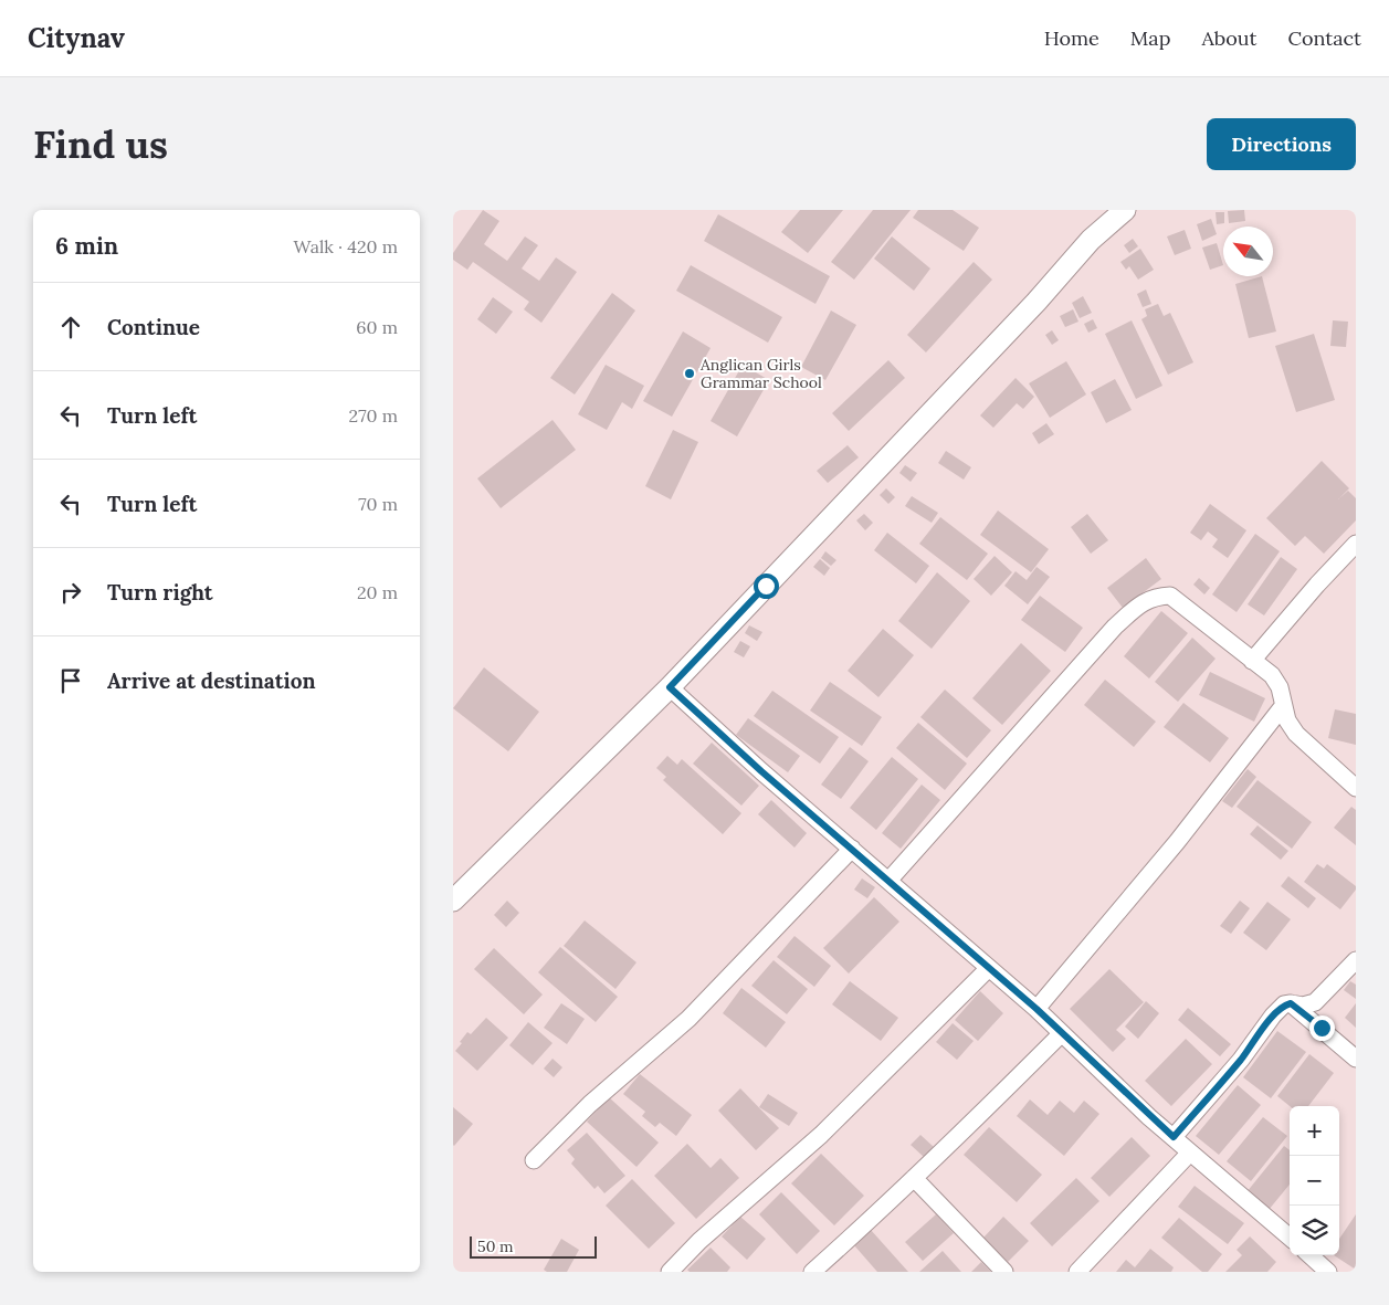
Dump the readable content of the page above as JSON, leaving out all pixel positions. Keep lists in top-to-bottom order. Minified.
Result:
{"places":["Anglican Girls Grammar School"],"scale_bar":"50 m","north":"top left","page":{"header":"Citynav","nav":["Home","Map","About","Contact"],"buttons":"Directions","title":"Find us","heading":["6 min","Walk · 420 m"],"list":[["Continue","60 m"],["Turn left","270 m"],["Turn left","70 m"],["Turn right","20 m"],"Arrive at destination"],"map_buttons":["+","−"],"scale":"50 m"}}
